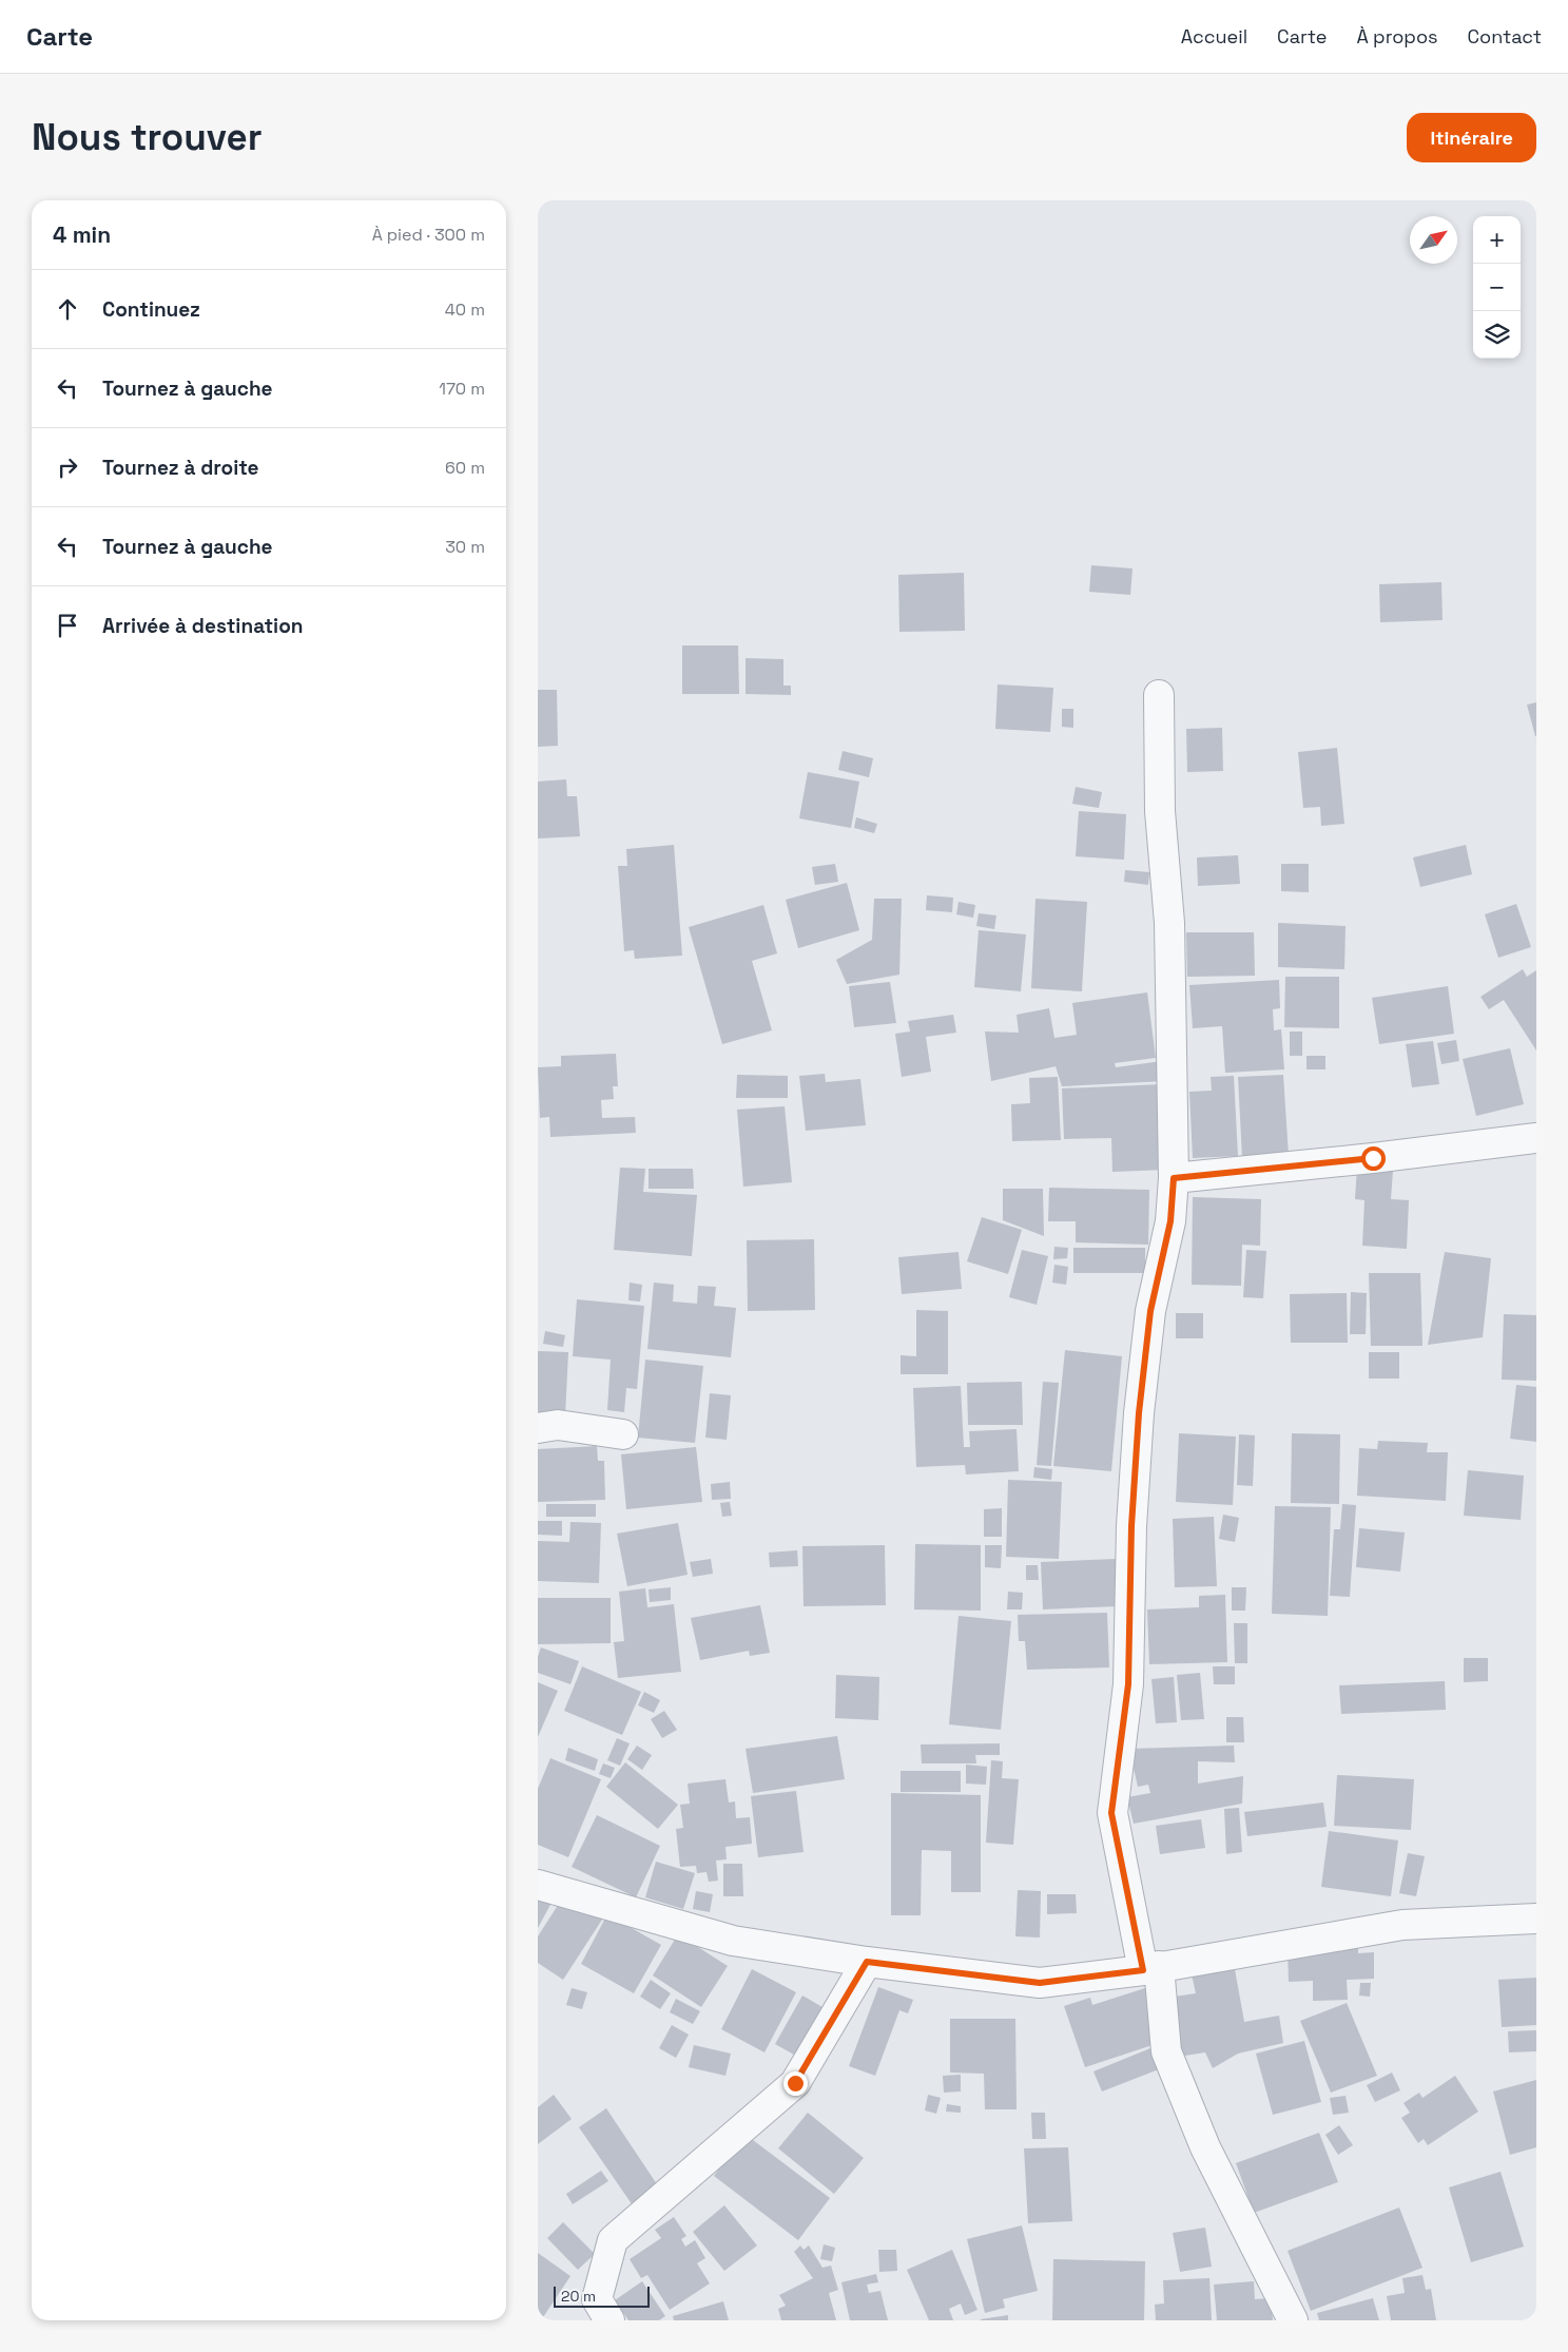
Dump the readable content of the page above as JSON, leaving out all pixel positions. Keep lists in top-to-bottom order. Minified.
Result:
{"scale_bar":"20 m","north":"top right","page":{"header":"Carte","nav":["Accueil","Carte","À propos","Contact"],"buttons":"Itinéraire","title":"Nous trouver","heading":["4 min","À pied · 300 m"],"map_buttons":["+","−"],"list":[["Continuez","40 m"],["Tournez à gauche","170 m"],["Tournez à droite","60 m"],["Tournez à gauche","30 m"],"Arrivée à destination"],"scale":"20 m"}}
